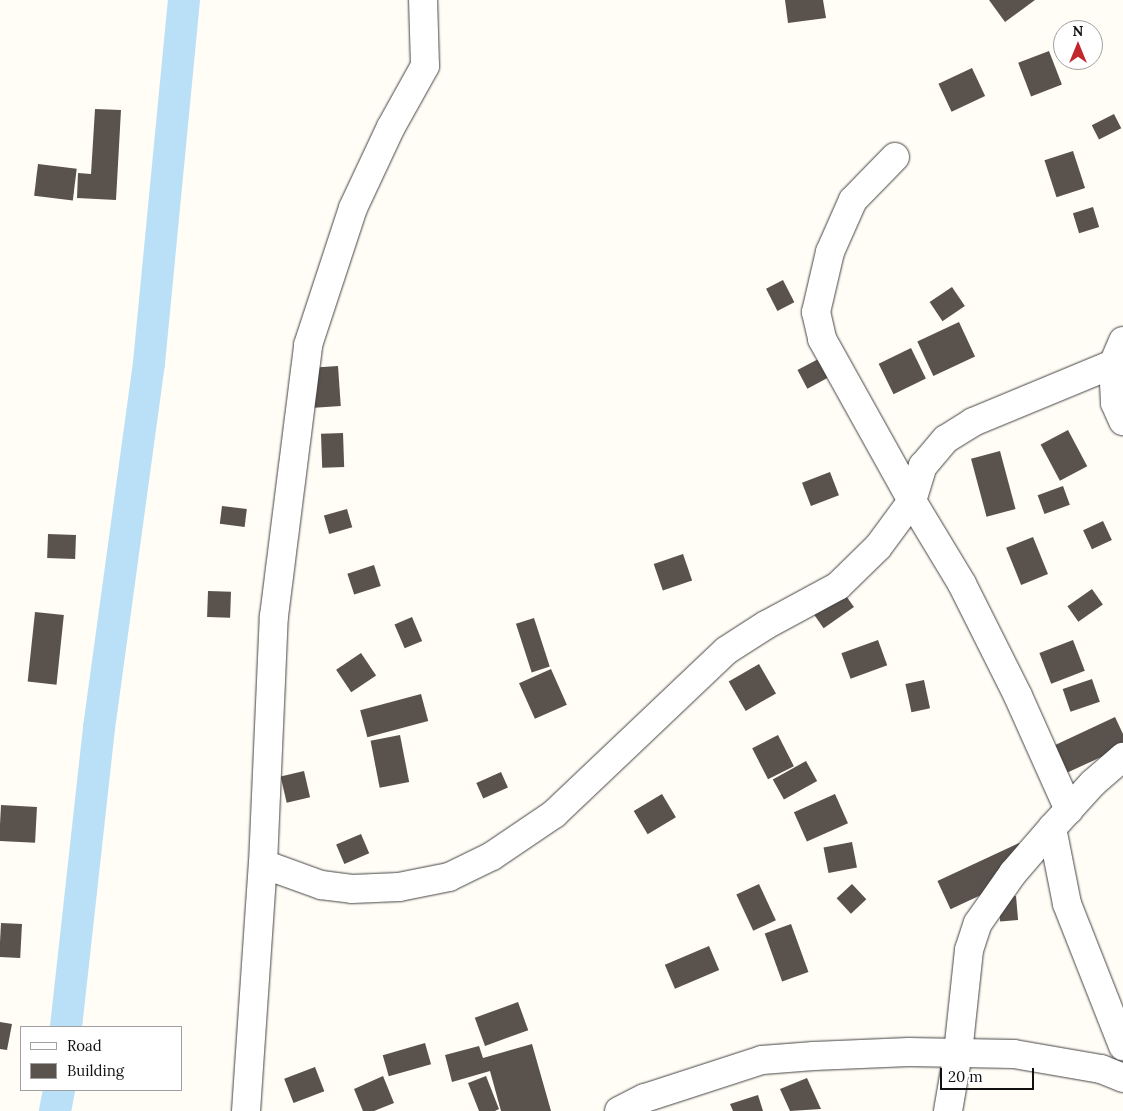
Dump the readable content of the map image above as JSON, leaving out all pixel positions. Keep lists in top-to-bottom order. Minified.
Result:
{"legend":["Road","Building"],"scale_bar":"20 m","north":"top"}
